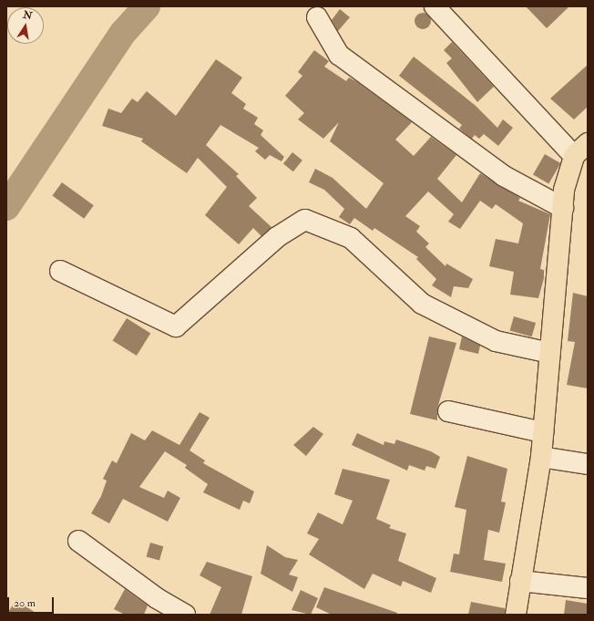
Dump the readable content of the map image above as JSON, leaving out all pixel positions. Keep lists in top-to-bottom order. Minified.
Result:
{"scale_bar":"20 m","north":"top"}
